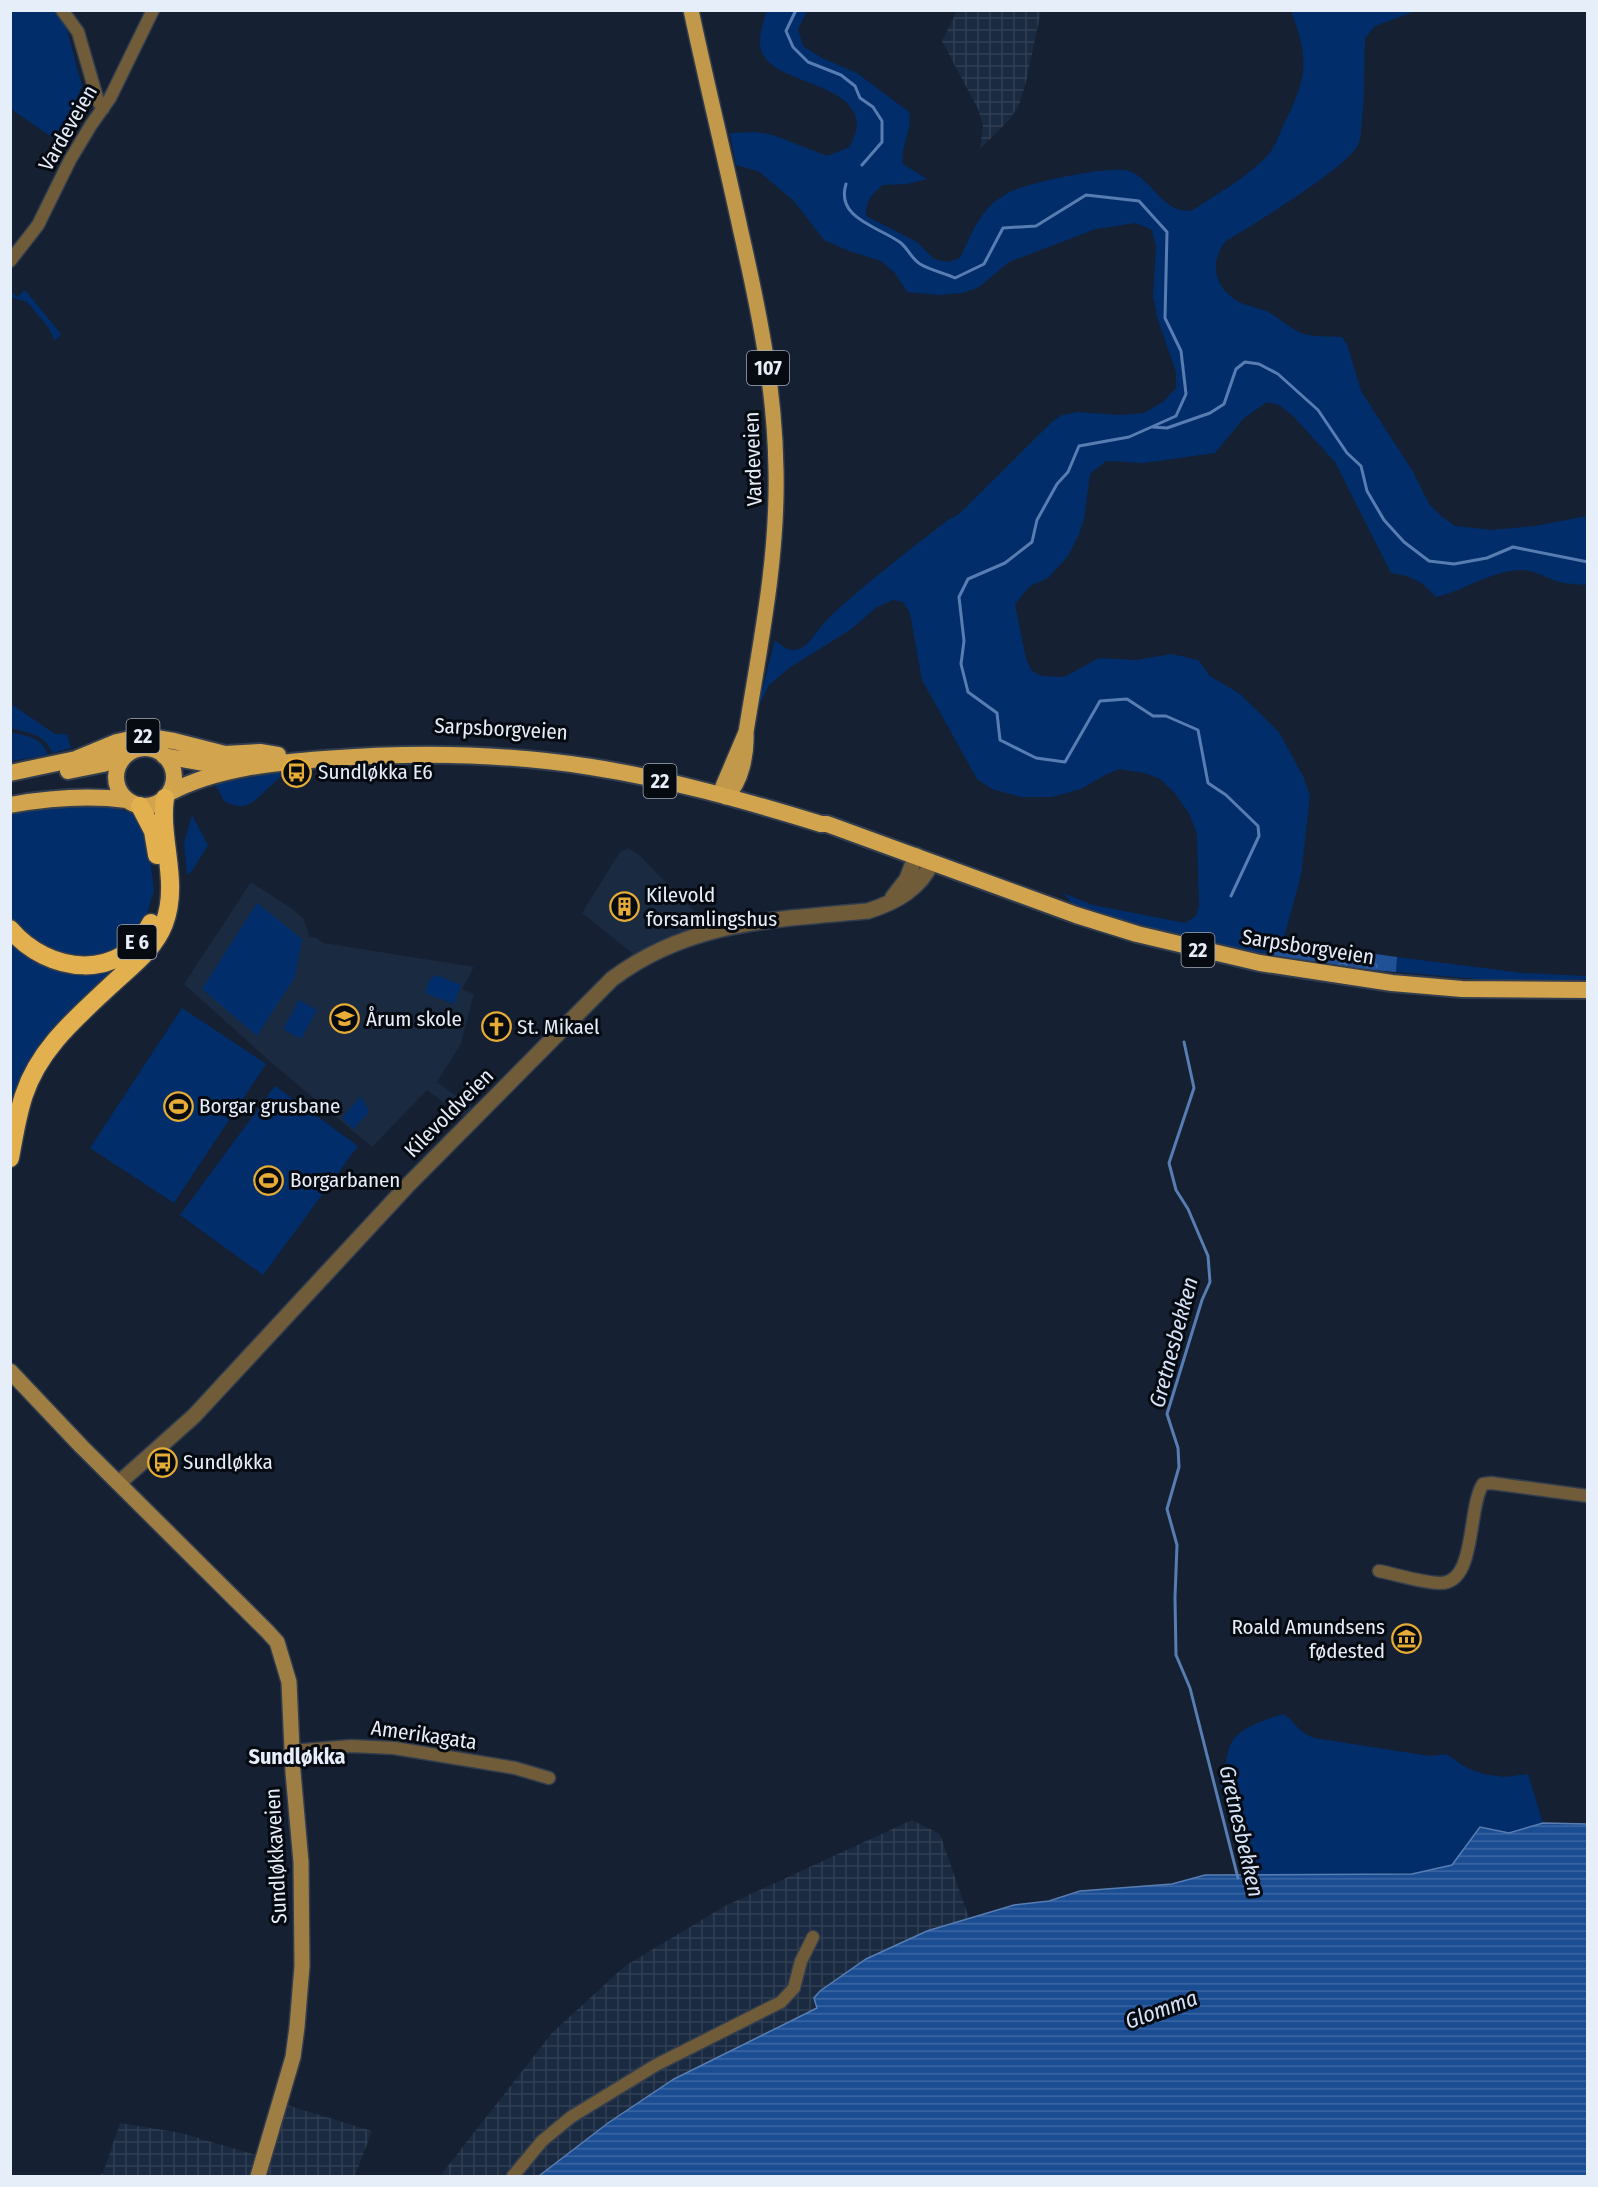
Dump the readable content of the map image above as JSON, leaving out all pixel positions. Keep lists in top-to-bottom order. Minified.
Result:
{"streets":{"highway":["Sarpsborgveien","22","E 6"],"main road":["Vardeveien","107","Sundløkkaveien"],"street":["Kilevoldveien","Amerikagata"]},"crossings":[["Vardeveien","Sarpsborgveien"],["Sarpsborgveien","22"],["Sarpsborgveien","E 6"],["Sarpsborgveien","Kilevoldveien"],["22","E 6"],["Kilevoldveien","Sundløkkaveien"],["Amerikagata","Sundløkkaveien"]],"districts":["Sundløkka"],"water":["Gretnesbekken","Glomma"],"places":{"bus stop":["Sundløkka E6","Sundløkka"],"building":["Kilevold forsamlingshus"],"school or university":["Årum skole"],"church":["St. Mikael"],"sports":["Borgar grusbane","Borgarbanen"],"museum":["Roald Amundsens fødested"]}}
